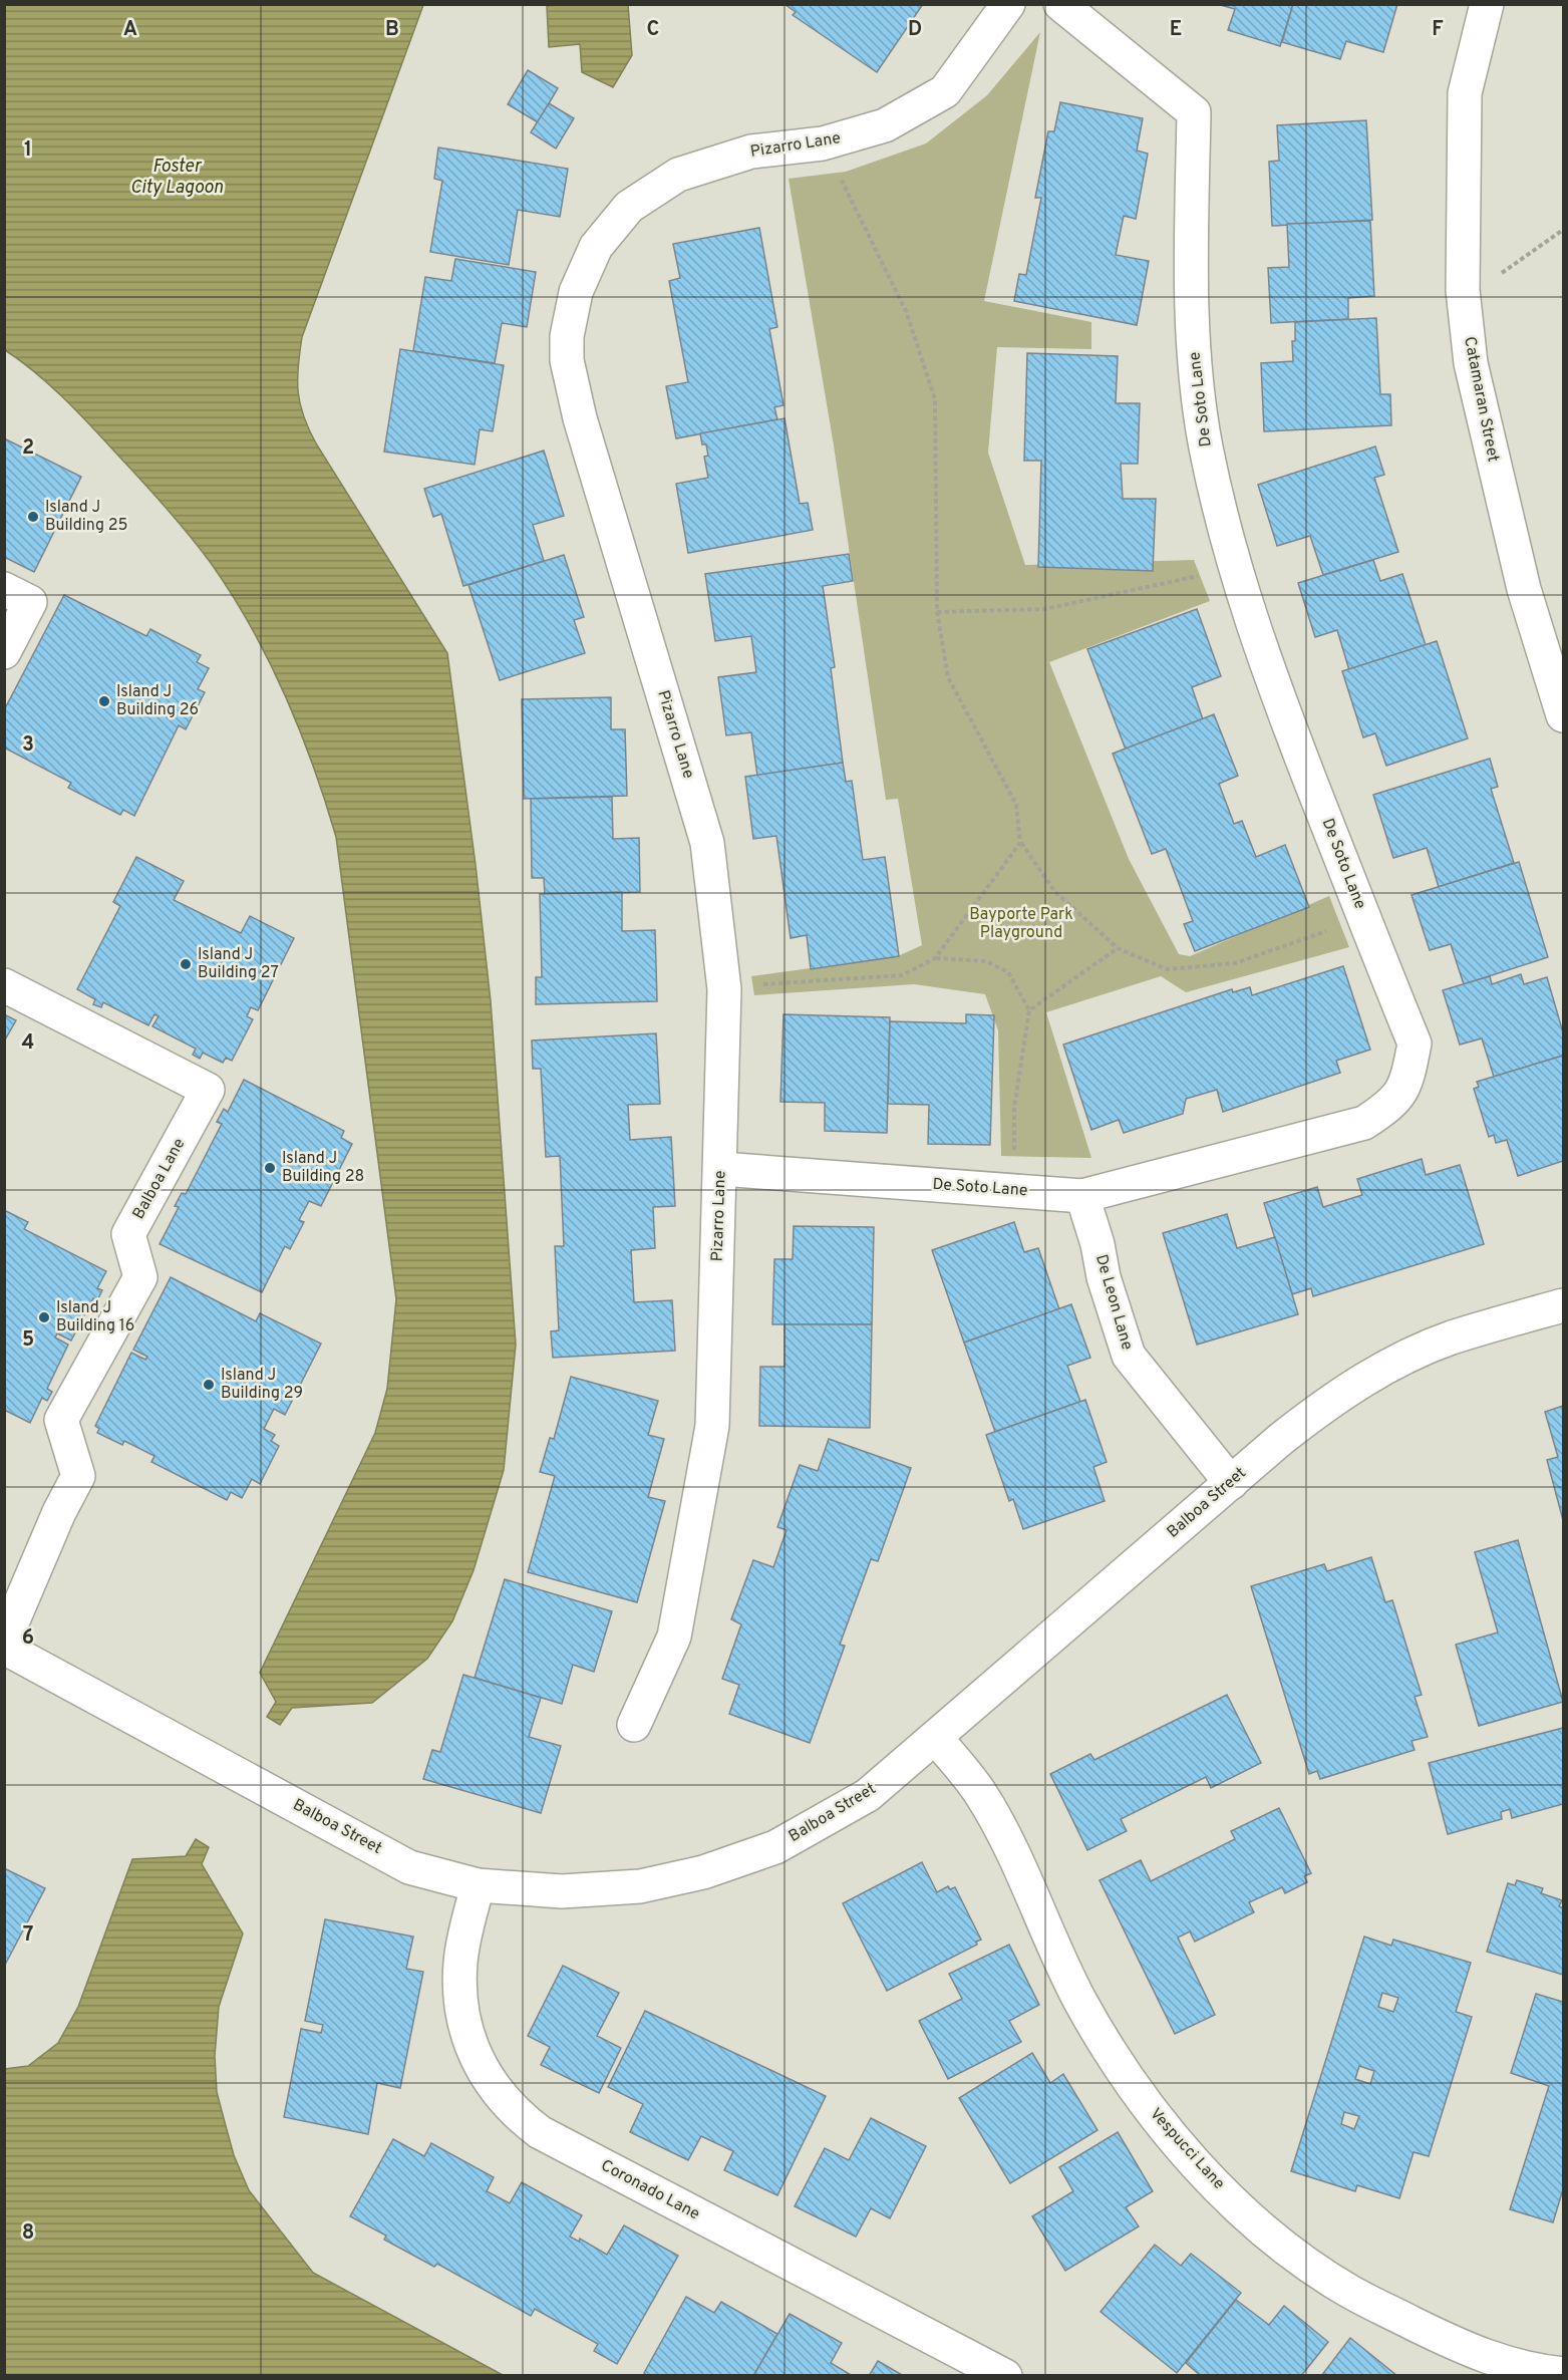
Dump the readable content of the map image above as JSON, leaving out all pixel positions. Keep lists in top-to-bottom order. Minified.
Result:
{"streets":{"street":["Pizarro Lane","De Soto Lane","Catamaran Street","Balboa Lane","De Leon Lane","Balboa Street","Vespucci Lane","Coronado Lane"]},"crossings":[["Pizarro Lane","De Soto Lane"],["De Soto Lane","De Leon Lane"],["De Leon Lane","Balboa Street"],["Balboa Street","Vespucci Lane"],["Balboa Street","Coronado Lane"]],"water":["Foster City Lagoon"],"parks":["Bayporte Park Playground"],"places":["Island J Building 25","Island J Building 26","Island J Building 27","Island J Building 28","Island J Building 16","Island J Building 29"],"grid":{"columns":["A","B","C","D","E","F"],"rows":["1","2","3","4","5","6","7","8"]}}
